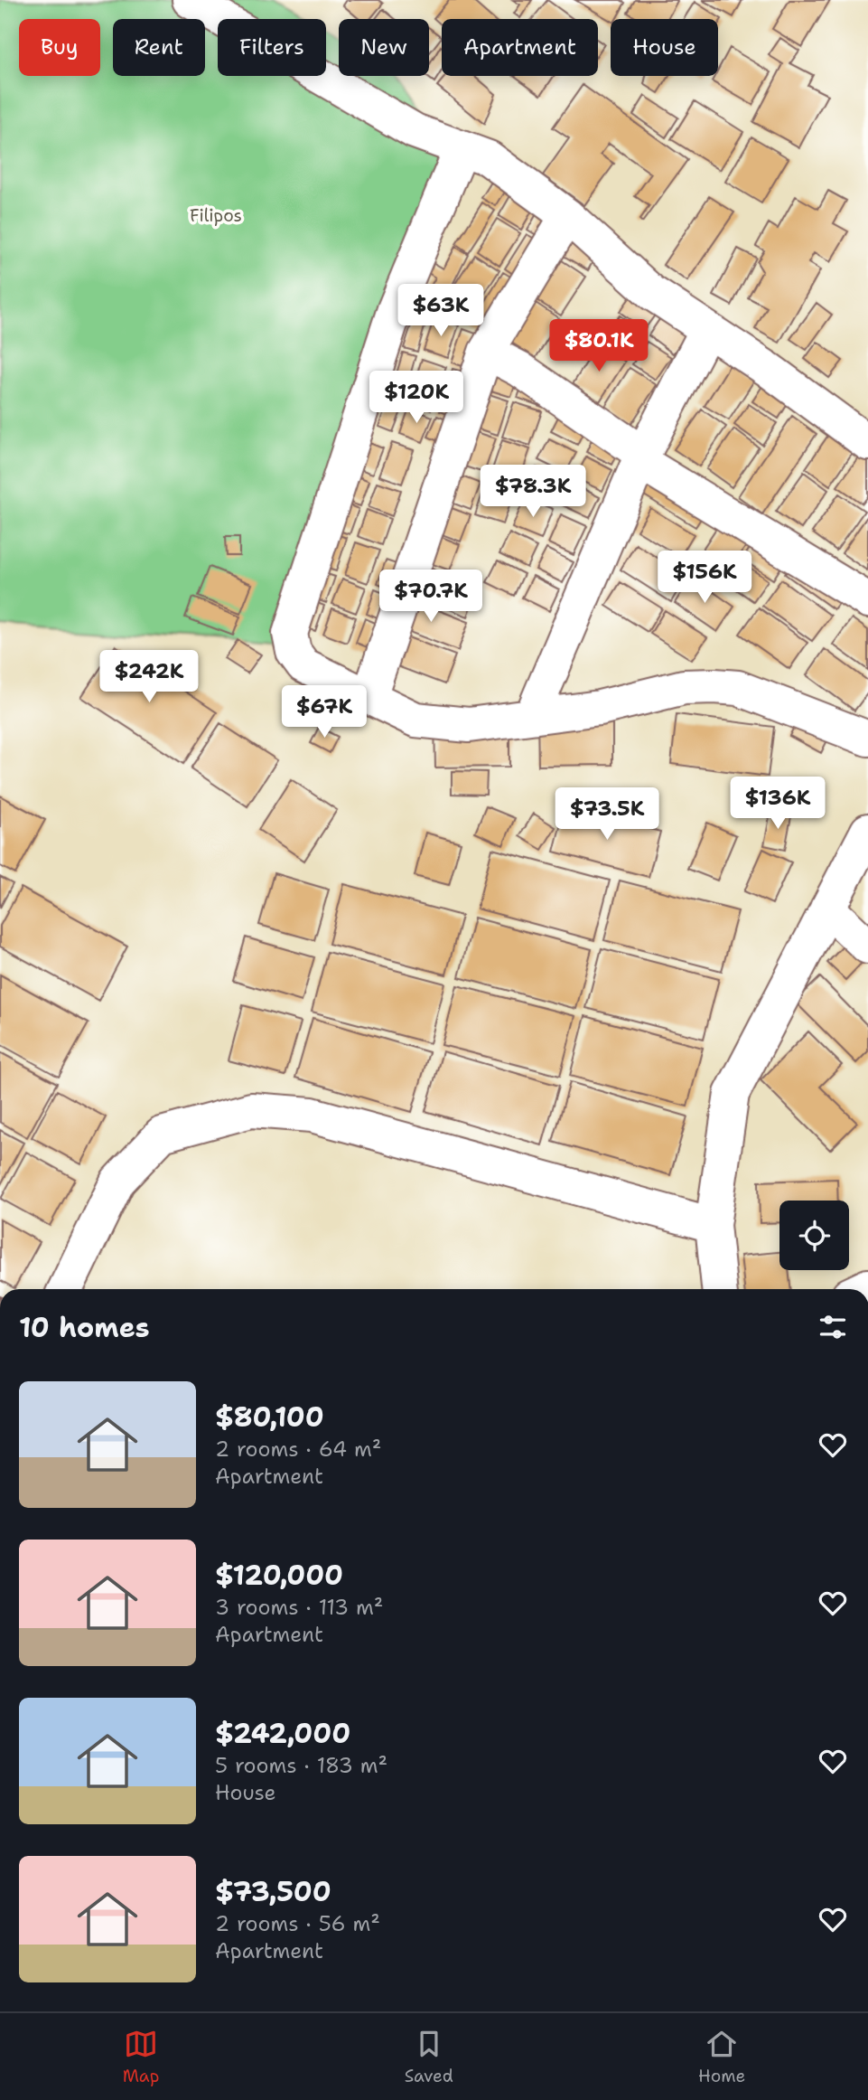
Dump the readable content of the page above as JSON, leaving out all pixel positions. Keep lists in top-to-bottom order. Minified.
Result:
{"parks":["Filipos"],"page":{"chip":["Buy","Rent","Filters","New","Apartment","House"],"price":["$63K","$80.1K","$120K","$78.3K","$156K","$70.7K","$242K","$67K","$136K","$73.5K"],"heading":"10 homes","list":[{"name":"$80,100","note":"2 rooms · 64 m² · Apartment"},{"name":"$120,000","note":"3 rooms · 113 m² · Apartment"},{"name":"$242,000","note":"5 rooms · 183 m² · House"},{"name":"$73,500","note":"2 rooms · 56 m² · Apartment"}],"tabs":["Map","Saved","Home"]}}
